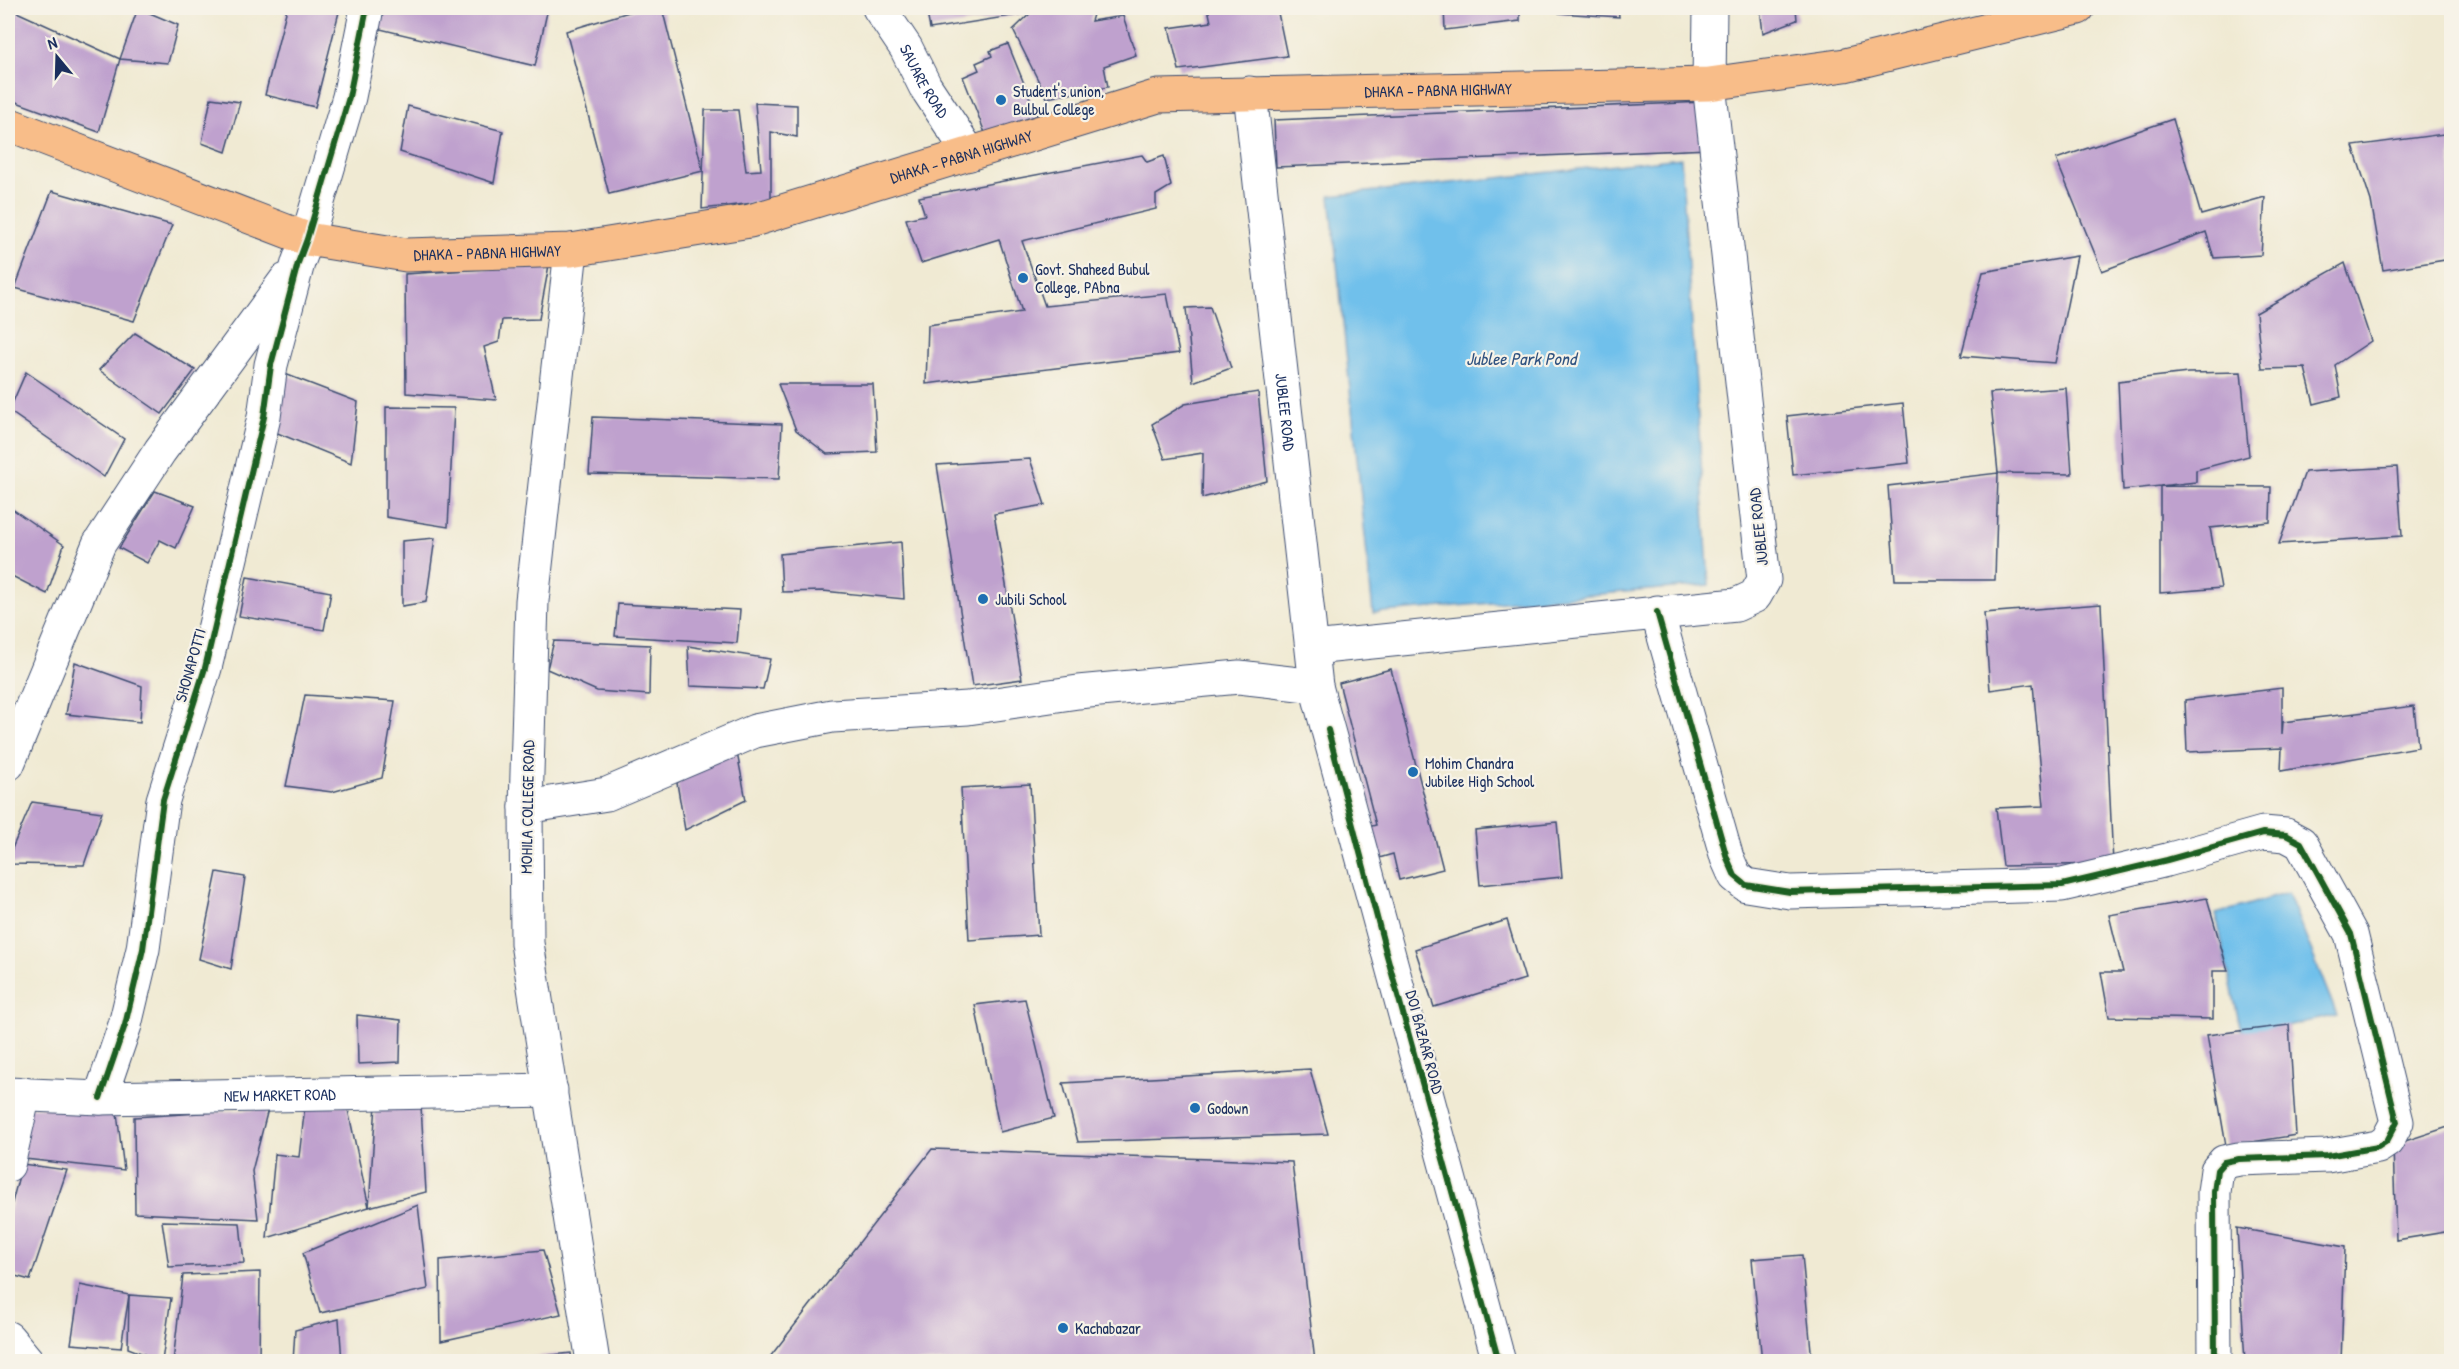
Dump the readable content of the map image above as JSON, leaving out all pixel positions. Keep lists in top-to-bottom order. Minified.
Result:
{"streets":{"main road":["DHAKA - PABNA HIGHWAY"],"street":["SAUARE ROAD","JUBLEE ROAD","SHONAPOTTI","MOHILA COLLEGE ROAD","DOI BAZAAR ROAD","NEW MARKET ROAD"]},"crossings":[["SAUARE ROAD","DHAKA - PABNA HIGHWAY"],["DHAKA - PABNA HIGHWAY","JUBLEE ROAD"],["DHAKA - PABNA HIGHWAY","SHONAPOTTI"],["DHAKA - PABNA HIGHWAY","MOHILA COLLEGE ROAD"],["JUBLEE ROAD","DOI BAZAAR ROAD"],["SHONAPOTTI","NEW MARKET ROAD"],["MOHILA COLLEGE ROAD","NEW MARKET ROAD"]],"water":["Jublee Park Pond"],"places":["Student's union, Bulbul College","Govt. Shaheed Bubul College, PAbna","Jubili School","Mohim Chandra Jubilee High School","Godown","Kachabazar"],"north":"top"}
